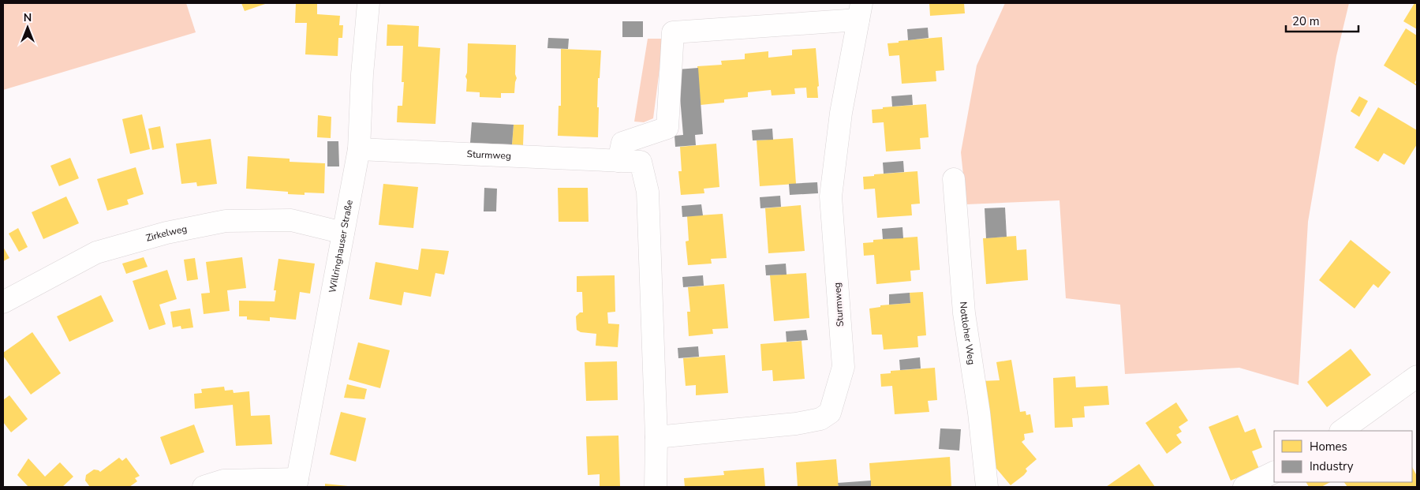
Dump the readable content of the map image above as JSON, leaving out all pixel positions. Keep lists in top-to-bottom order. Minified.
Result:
{"streets":{"street":["Sturmweg","Zirkelweg","Willringhauser Straße","Nottloher Weg"]},"crossings":[["Sturmweg","Willringhauser Straße"],["Zirkelweg","Willringhauser Straße"]],"legend":["Homes","Industry"],"scale_bar":"20 m","north":"top"}
